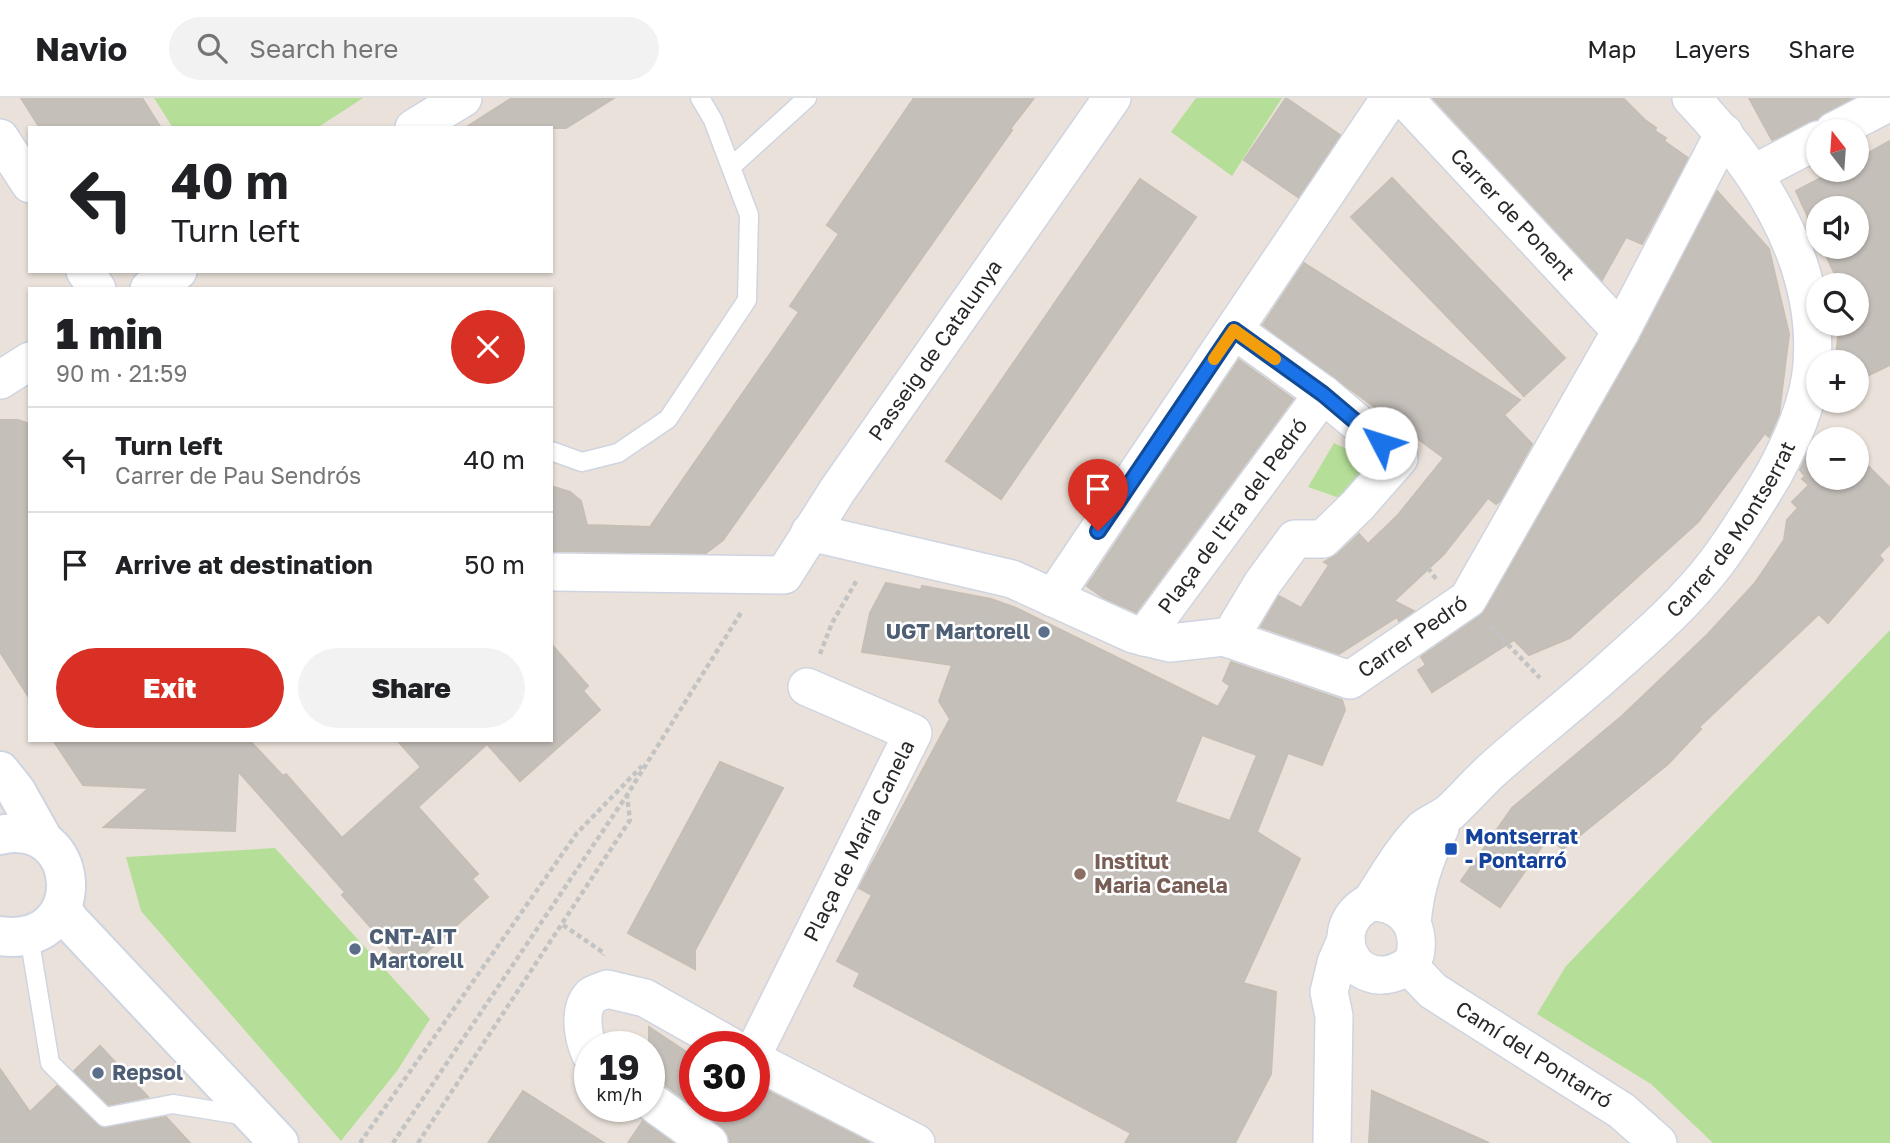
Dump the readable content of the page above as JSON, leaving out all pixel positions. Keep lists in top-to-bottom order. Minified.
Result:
{"streets":{"street":["Carrer de Ponent","Passeig de Catalunya","Plaça de l'Era del Pedró","Carrer de Montserrat","Carrer Pedró","Plaça de Maria Canela","Camí del Pontarró"]},"crossings":[["Carrer de Ponent","Carrer Pedró"],["Passeig de Catalunya","Carrer Pedró"],["Plaça de l'Era del Pedró","Carrer Pedró"],["Carrer de Montserrat","Carrer Pedró"],["Carrer de Montserrat","Camí del Pontarró"]],"places":{"other":["UGT Martorell","Institut Maria Canela","CNT-AIT Martorell","Repsol"],"transit":["Montserrat - Pontarró"]},"north":"top","page":{"header":"Navio","search":"Search here","nav":["Map","Layers","Share"],"map_buttons":["+","−"],"turn":["40 m","Turn left"],"heading":["1 min","90 m · 21:59"],"list":[{"name":"Turn left","note":"Carrer de Pau Sendrós","value":"40 m"},{"name":"Arrive at destination","value":"50 m"}],"buttons":["Exit","Share"],"speed":"19 km/h","limit":"30"}}
